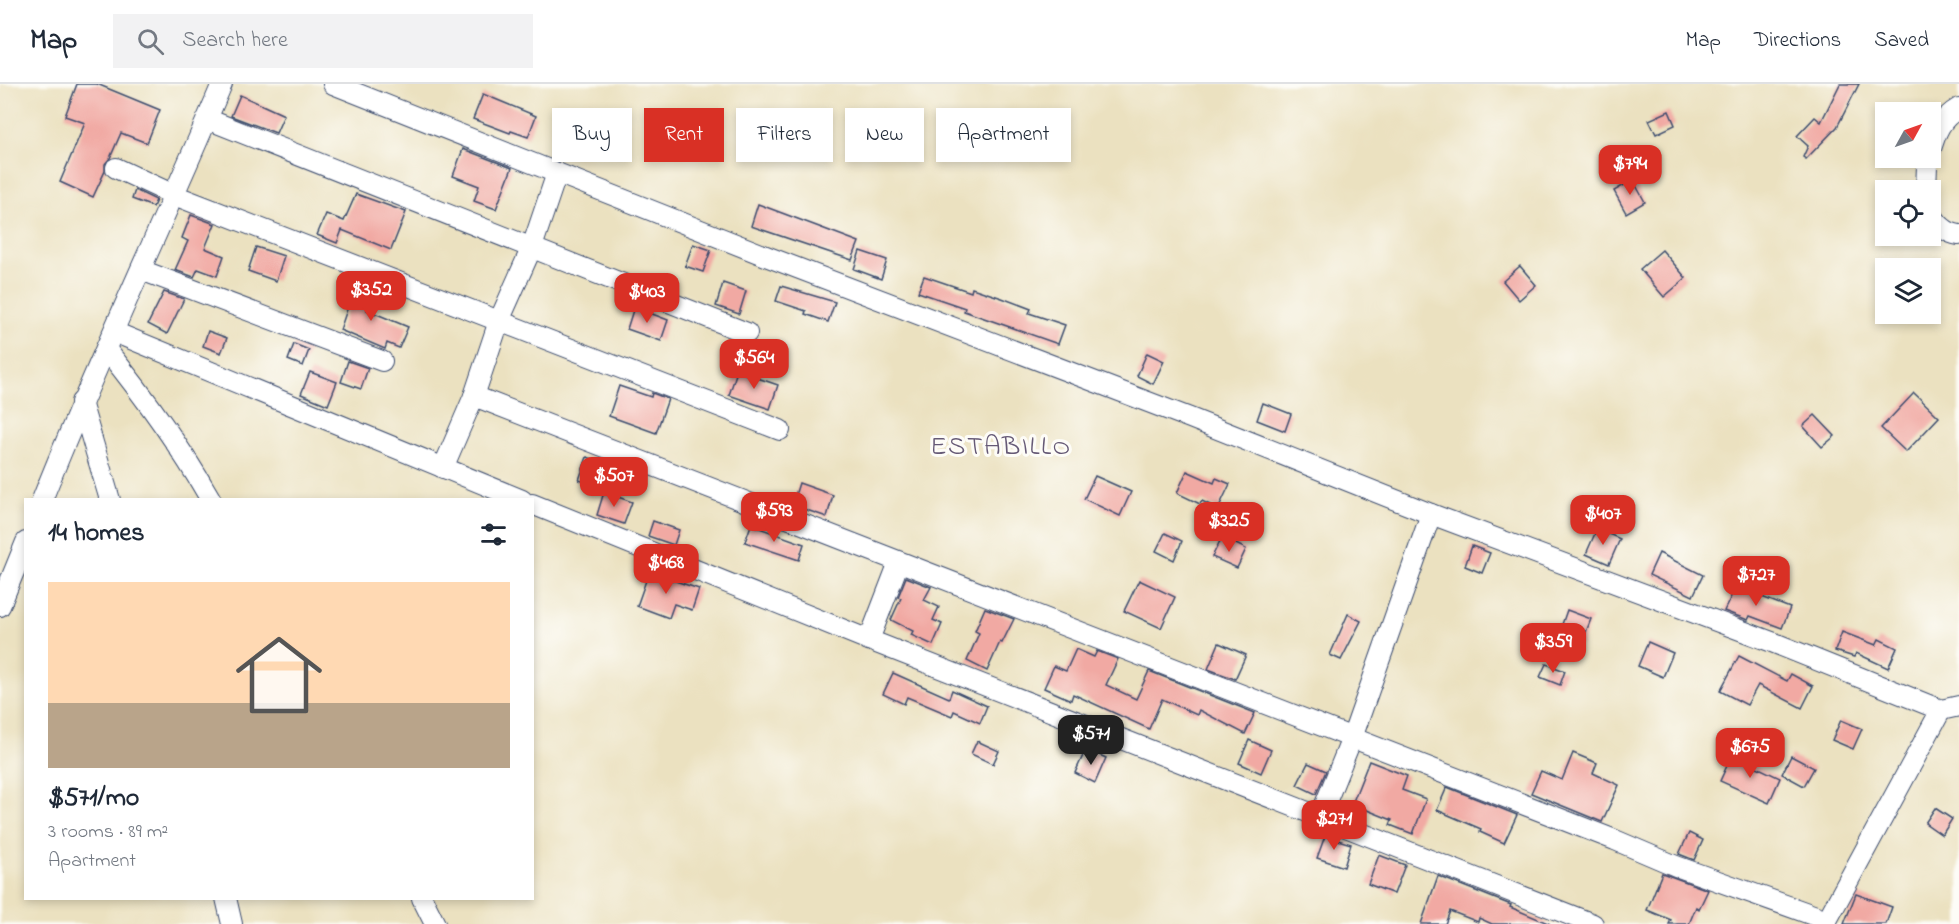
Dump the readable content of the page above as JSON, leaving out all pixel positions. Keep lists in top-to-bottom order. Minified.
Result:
{"districts":["ESTABILLO"],"north":"top right","page":{"header":"Map","search":"Search here","nav":["Map","Directions","Saved"],"chip":["Buy","Rent","Filters","New","Apartment"],"price":["$794","$352","$403","$564","$507","$593","$407","$325","$468","$727","$359","$571","$675","$271"],"heading":"14 homes","list":[{"name":"$571/mo","note":"3 rooms · 89 m² · Apartment"}]}}
